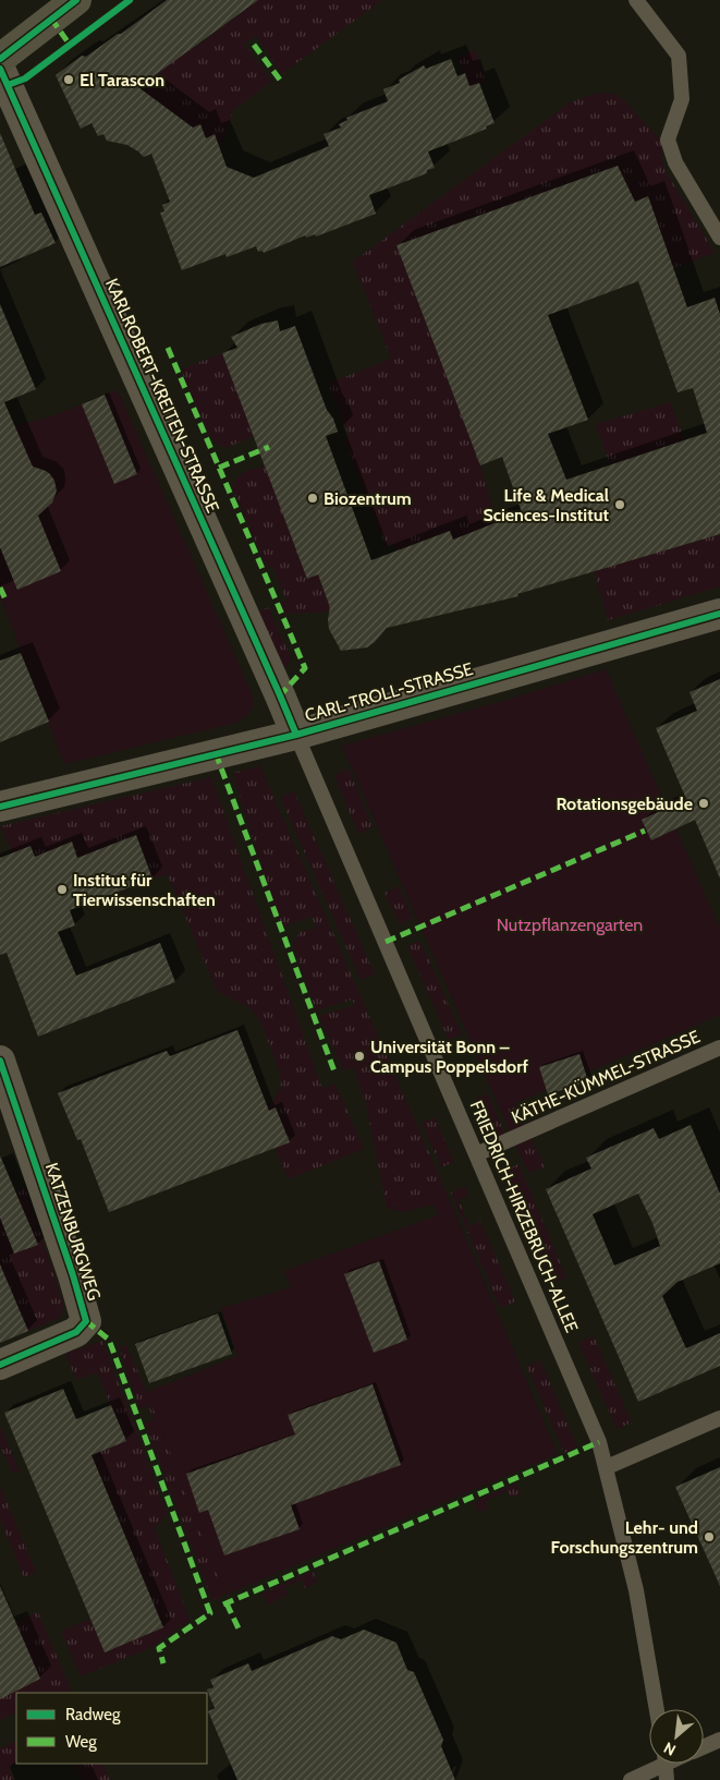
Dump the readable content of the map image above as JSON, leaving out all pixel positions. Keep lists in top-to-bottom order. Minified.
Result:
{"streets":{"street":["KARLROBERT-KREITEN-STRASSE","CARL-TROLL-STRASSE","KATZENBURGWEG"],"lane":["KÄTHE-KÜMMEL-STRASSE","FRIEDRICH-HIRZEBRUCH-ALLEE"]},"crossings":[["KARLROBERT-KREITEN-STRASSE","CARL-TROLL-STRASSE"],["KARLROBERT-KREITEN-STRASSE","FRIEDRICH-HIRZEBRUCH-ALLEE"],["CARL-TROLL-STRASSE","FRIEDRICH-HIRZEBRUCH-ALLEE"],["KÄTHE-KÜMMEL-STRASSE","FRIEDRICH-HIRZEBRUCH-ALLEE"]],"parks":["Nutzpflanzengarten"],"places":["El Tarascon","Biozentrum","Life & Medical Sciences-Institut","Rotationsgebäude","Institut für Tierwissenschaften","Universität Bonn – Campus Poppelsdorf","Lehr- und Forschungszentrum"],"legend":["Radweg","Weg"],"north":"bottom left"}
